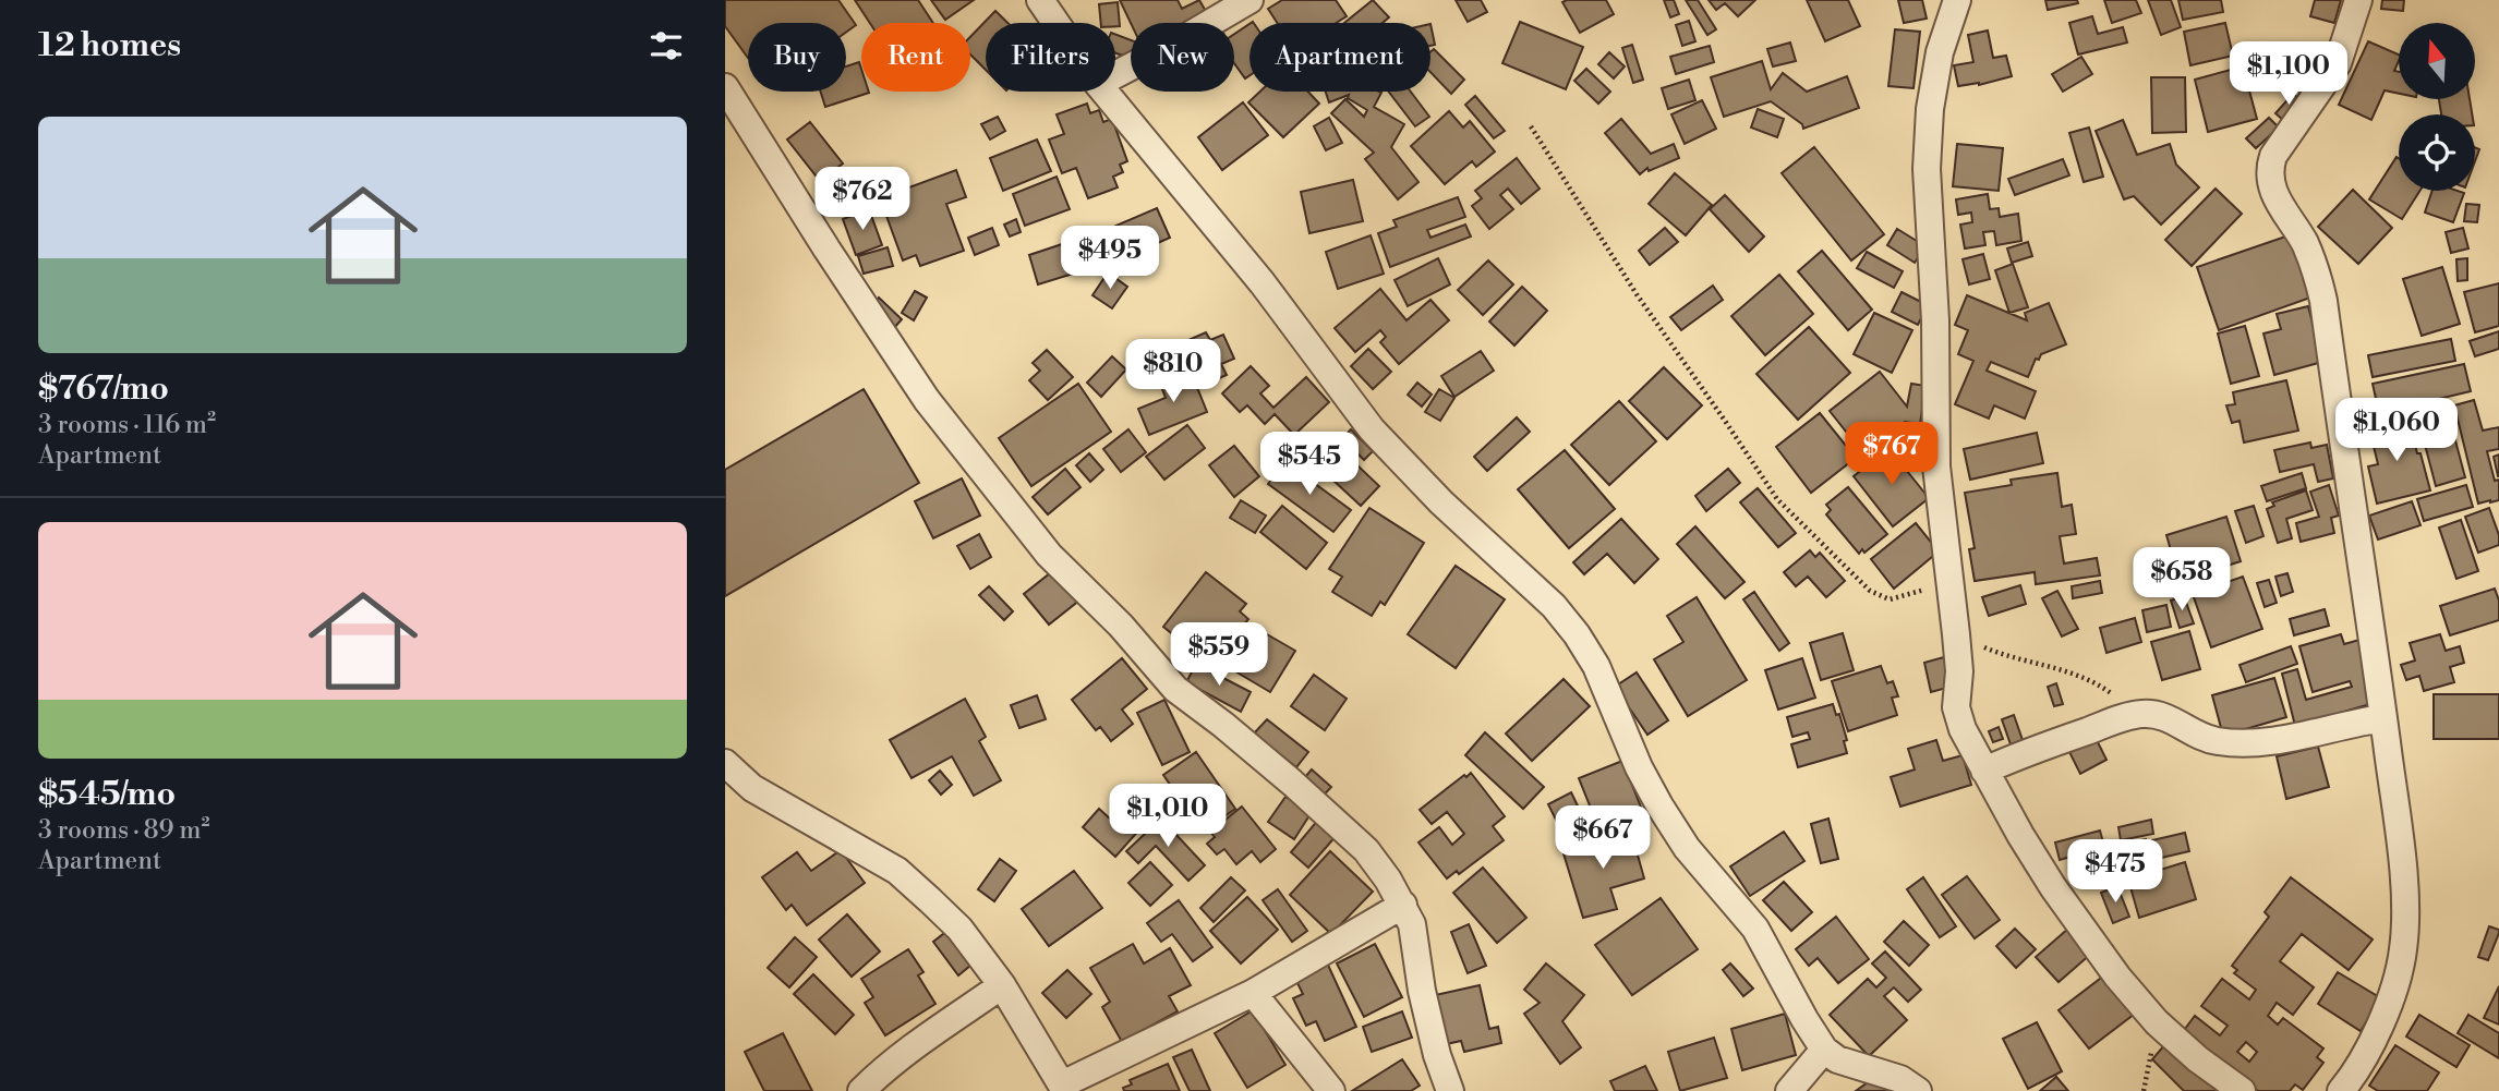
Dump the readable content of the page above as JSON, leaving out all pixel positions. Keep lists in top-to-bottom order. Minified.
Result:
{"north":"top","page":{"heading":"12 homes","chip":["Buy","Rent","Filters","New","Apartment"],"price":["$1,100","$762","$495","$810","$1,060","$767","$545","$658","$559","$1,010","$667","$475"],"list":[{"name":"$767/mo","note":"3 rooms · 116 m² · Apartment"},{"name":"$545/mo","note":"3 rooms · 89 m² · Apartment"}]}}
